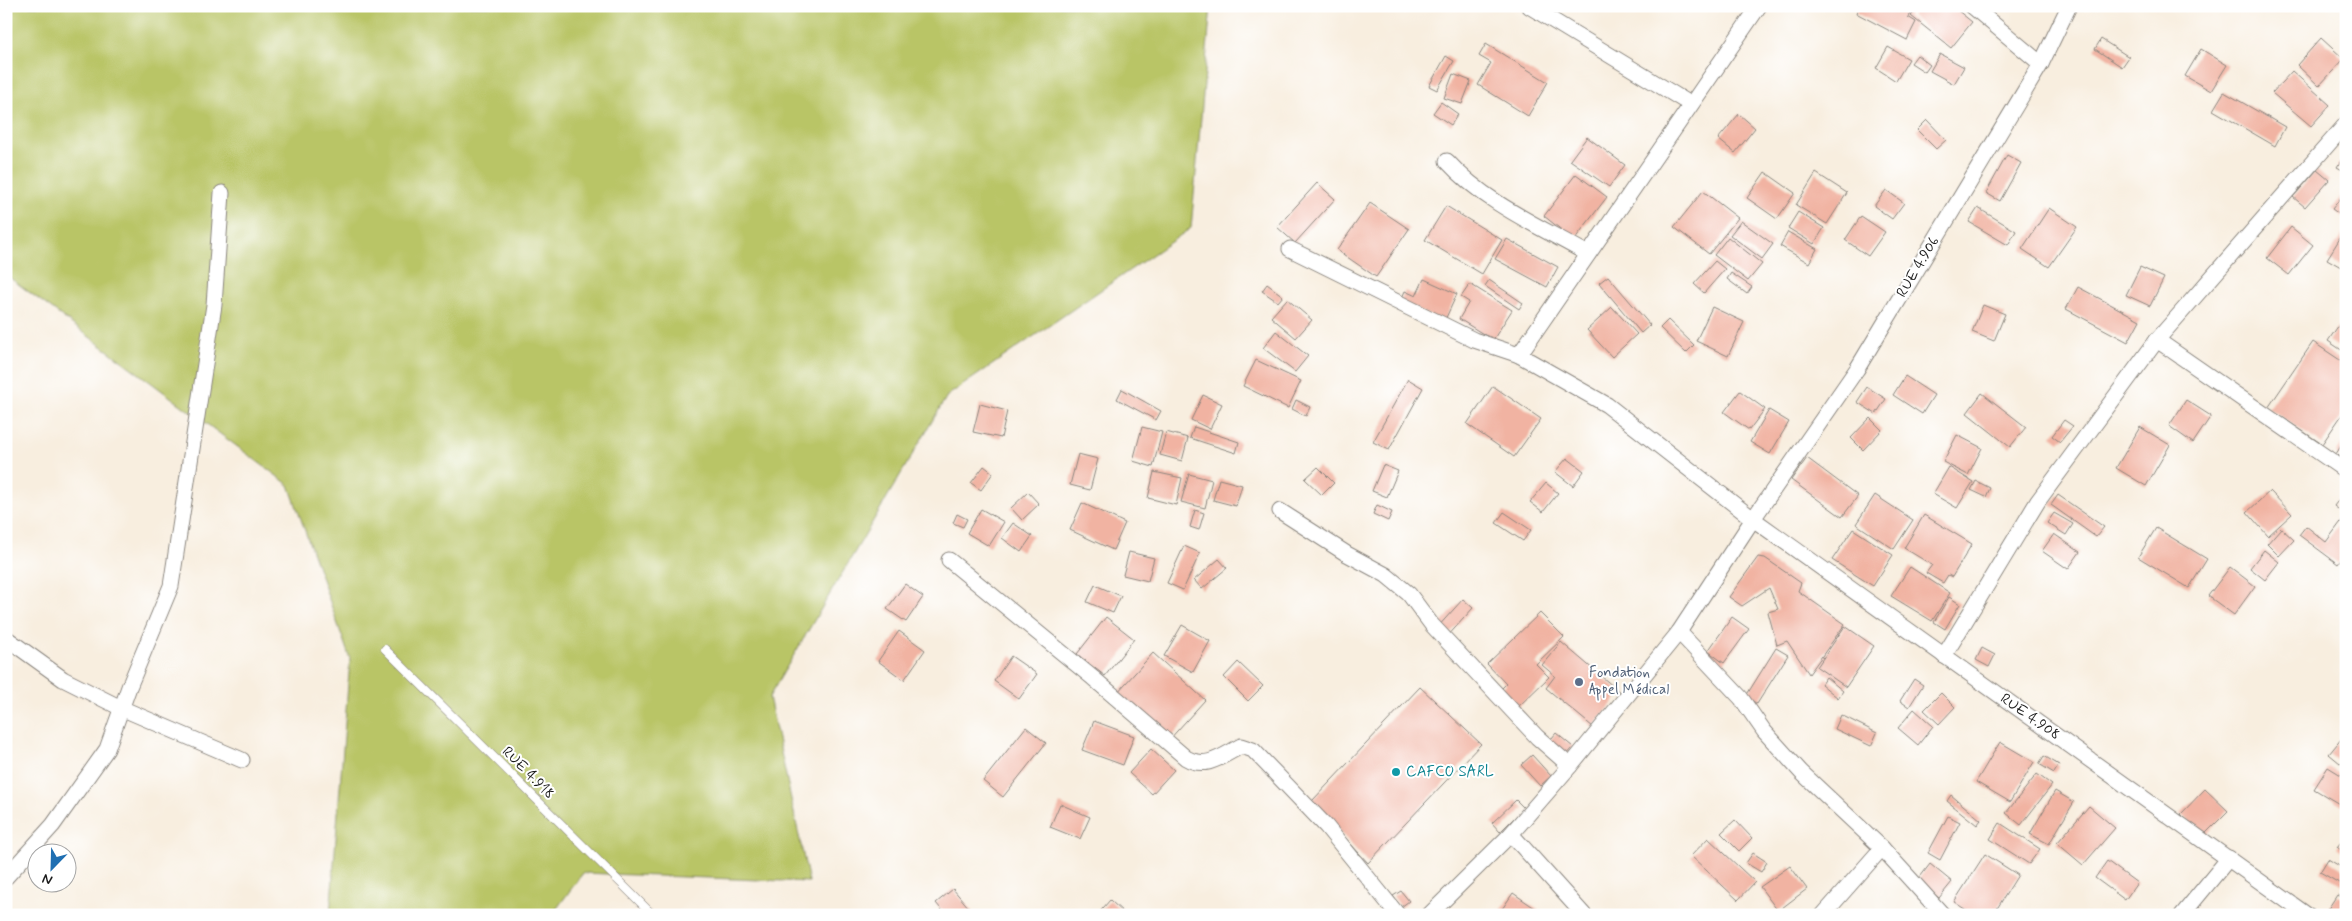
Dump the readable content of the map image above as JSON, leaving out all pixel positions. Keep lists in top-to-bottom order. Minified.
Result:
{"streets":{"street":["RUE 4.906","RUE 4.908"],"lane":["RUE 4.918"]},"crossings":[["RUE 4.906","RUE 4.908"]],"places":["Fondation Appel Médical","CAFCO SARL"],"north":"bottom left"}
